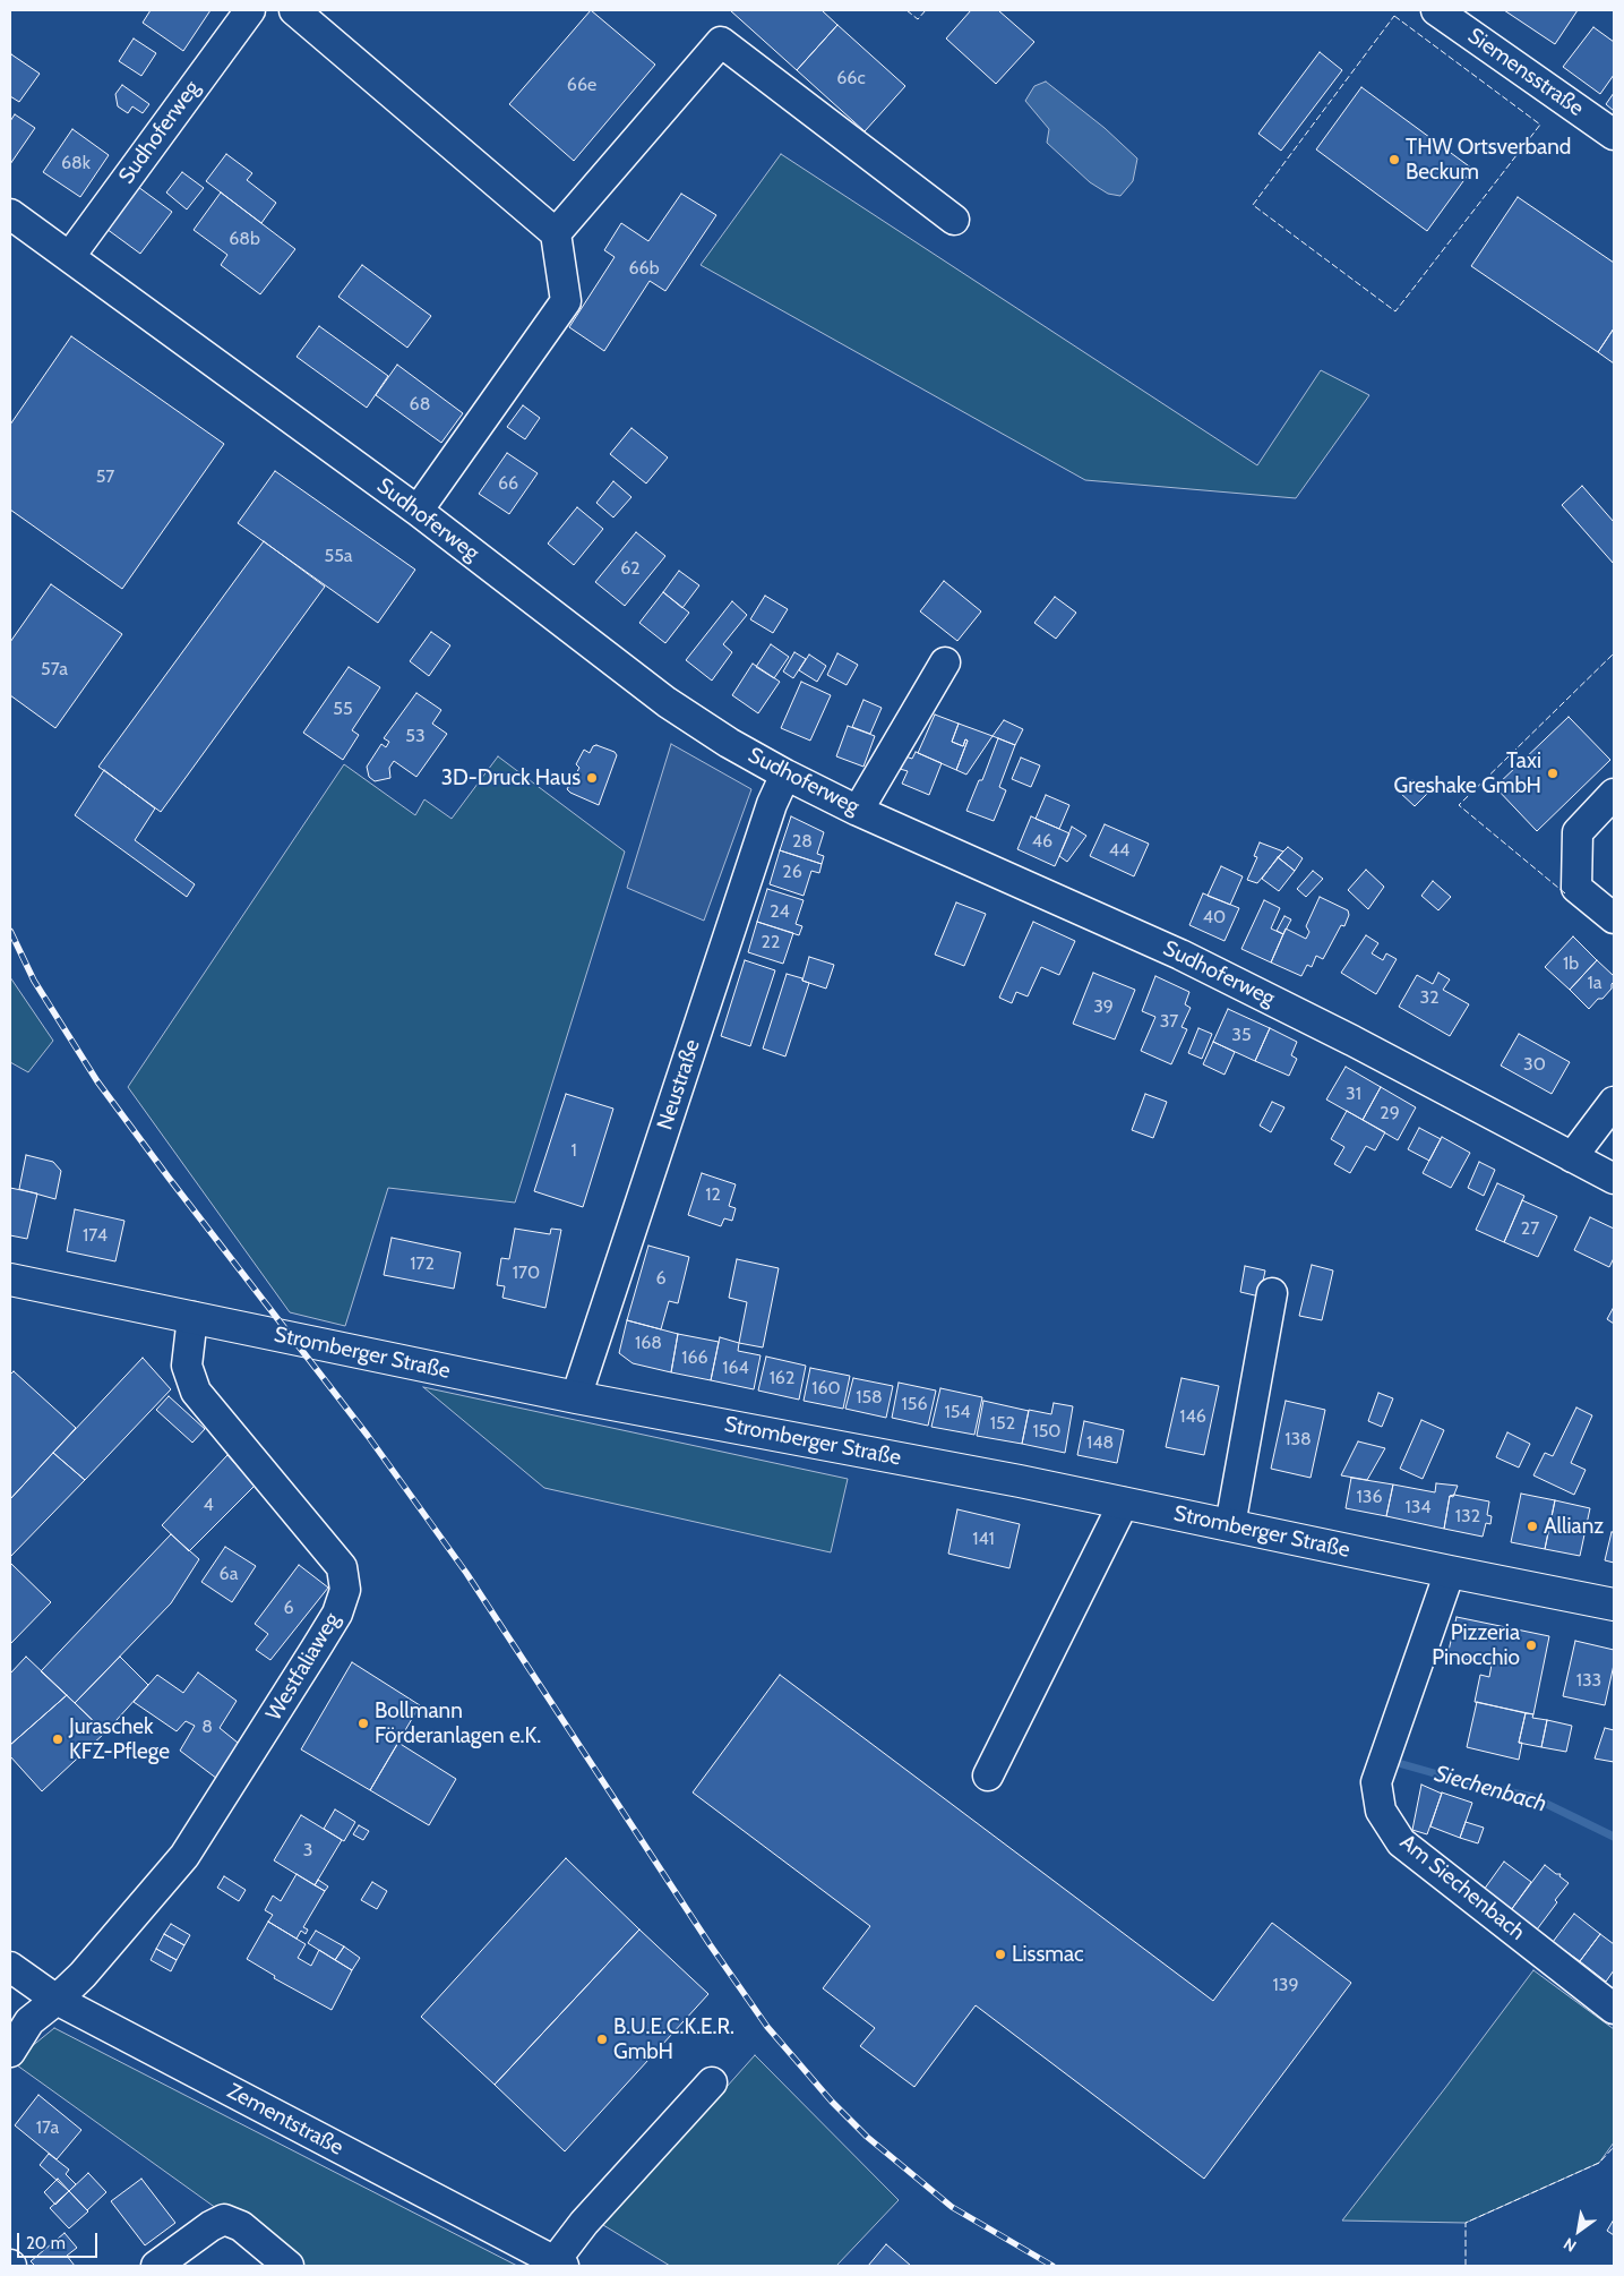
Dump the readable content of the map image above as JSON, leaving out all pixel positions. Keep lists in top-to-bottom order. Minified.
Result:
{"streets":{"main road":["Stromberger Straße"],"street":["Siemensstraße","Sudhoferweg","Neustraße","Westfaliaweg","Am Siechenbach","Zementstraße"]},"crossings":[["Sudhoferweg","Neustraße"],["Neustraße","Stromberger Straße"],["Stromberger Straße","Westfaliaweg"],["Stromberger Straße","Am Siechenbach"],["Westfaliaweg","Zementstraße"]],"water":["Siechenbach"],"places":["THW Ortsverband Beckum","Taxi Greshake GmbH","3D-Druck Haus","Allianz","Pizzeria Pinocchio","Bollmann Förderanlagen e.K.","Juraschek KFZ-Pflege","Lissmac","B.U.E.C.K.E.R. GmbH"],"house_numbers":["66c","66e","68k","68b","66b","68","57","66","55a","62","57a","55","53","28","46","44","26","24","40","22","1b","1a","32","39","37","35","30","31","29","1","12","27","174","172","170","6","168","166","164","162","160","158","156","154","146","152","150","138","148","136","4","134","132","141","6a","6","133","8","3","139","17a"],"scale_bar":"20 m","north":"bottom left"}
